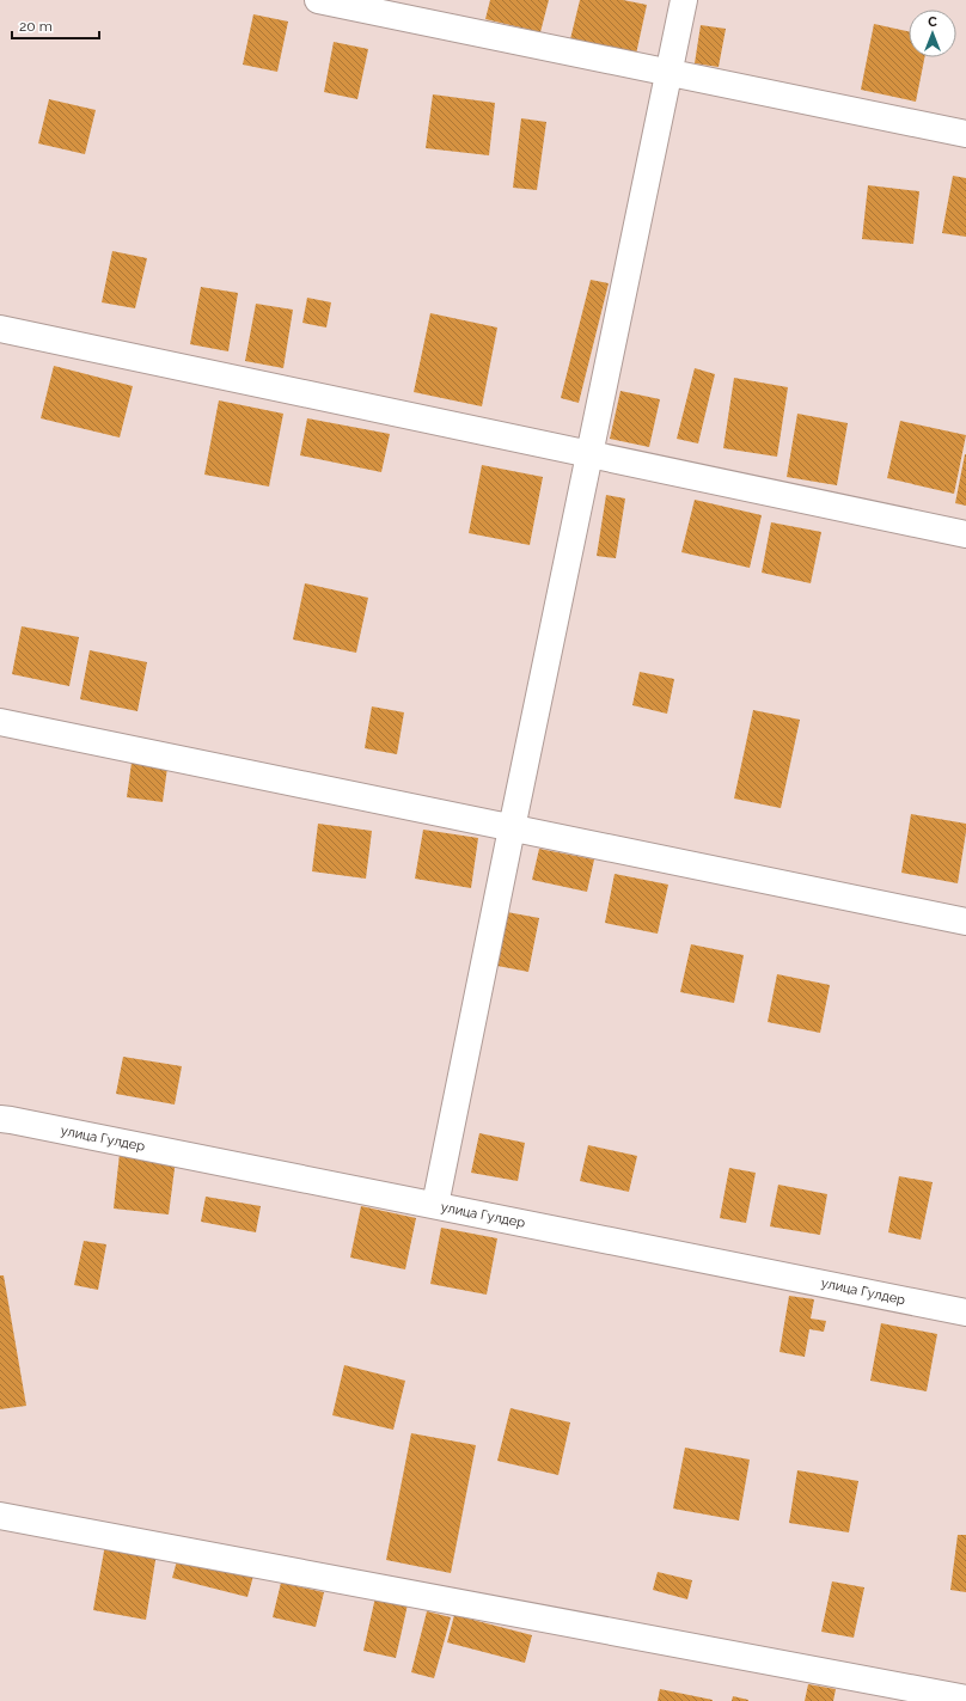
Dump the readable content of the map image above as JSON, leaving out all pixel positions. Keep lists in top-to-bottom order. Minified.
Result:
{"streets":{"street":["улица Гулдер"]},"scale_bar":"20 m","north":"top"}
